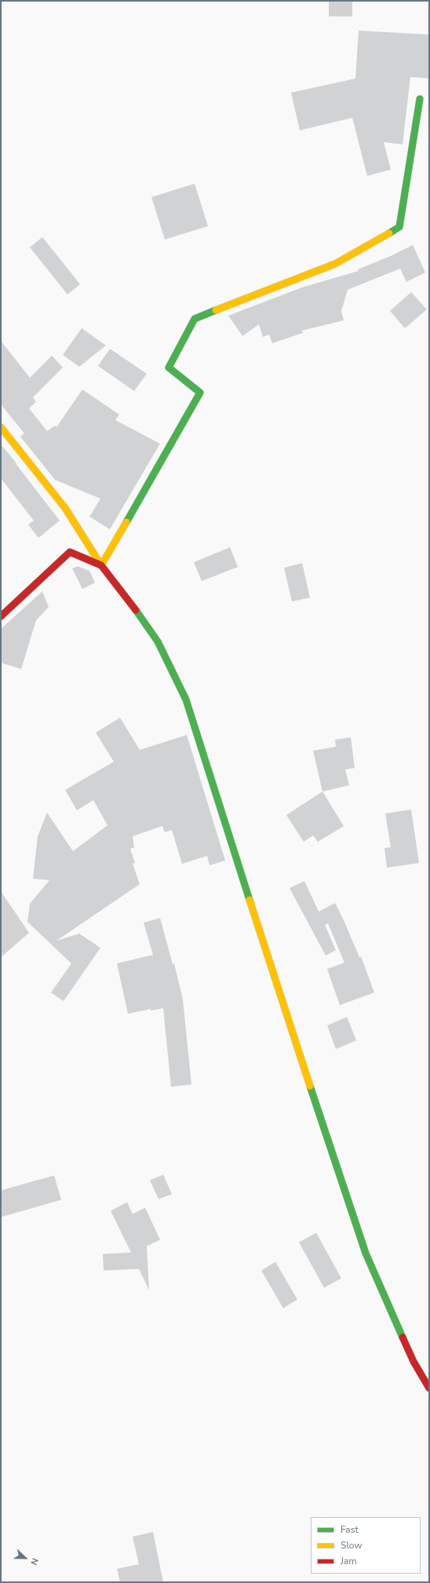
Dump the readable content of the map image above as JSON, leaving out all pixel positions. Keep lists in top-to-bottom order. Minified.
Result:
{"legend":["Fast","Slow","Jam"],"north":"right"}
